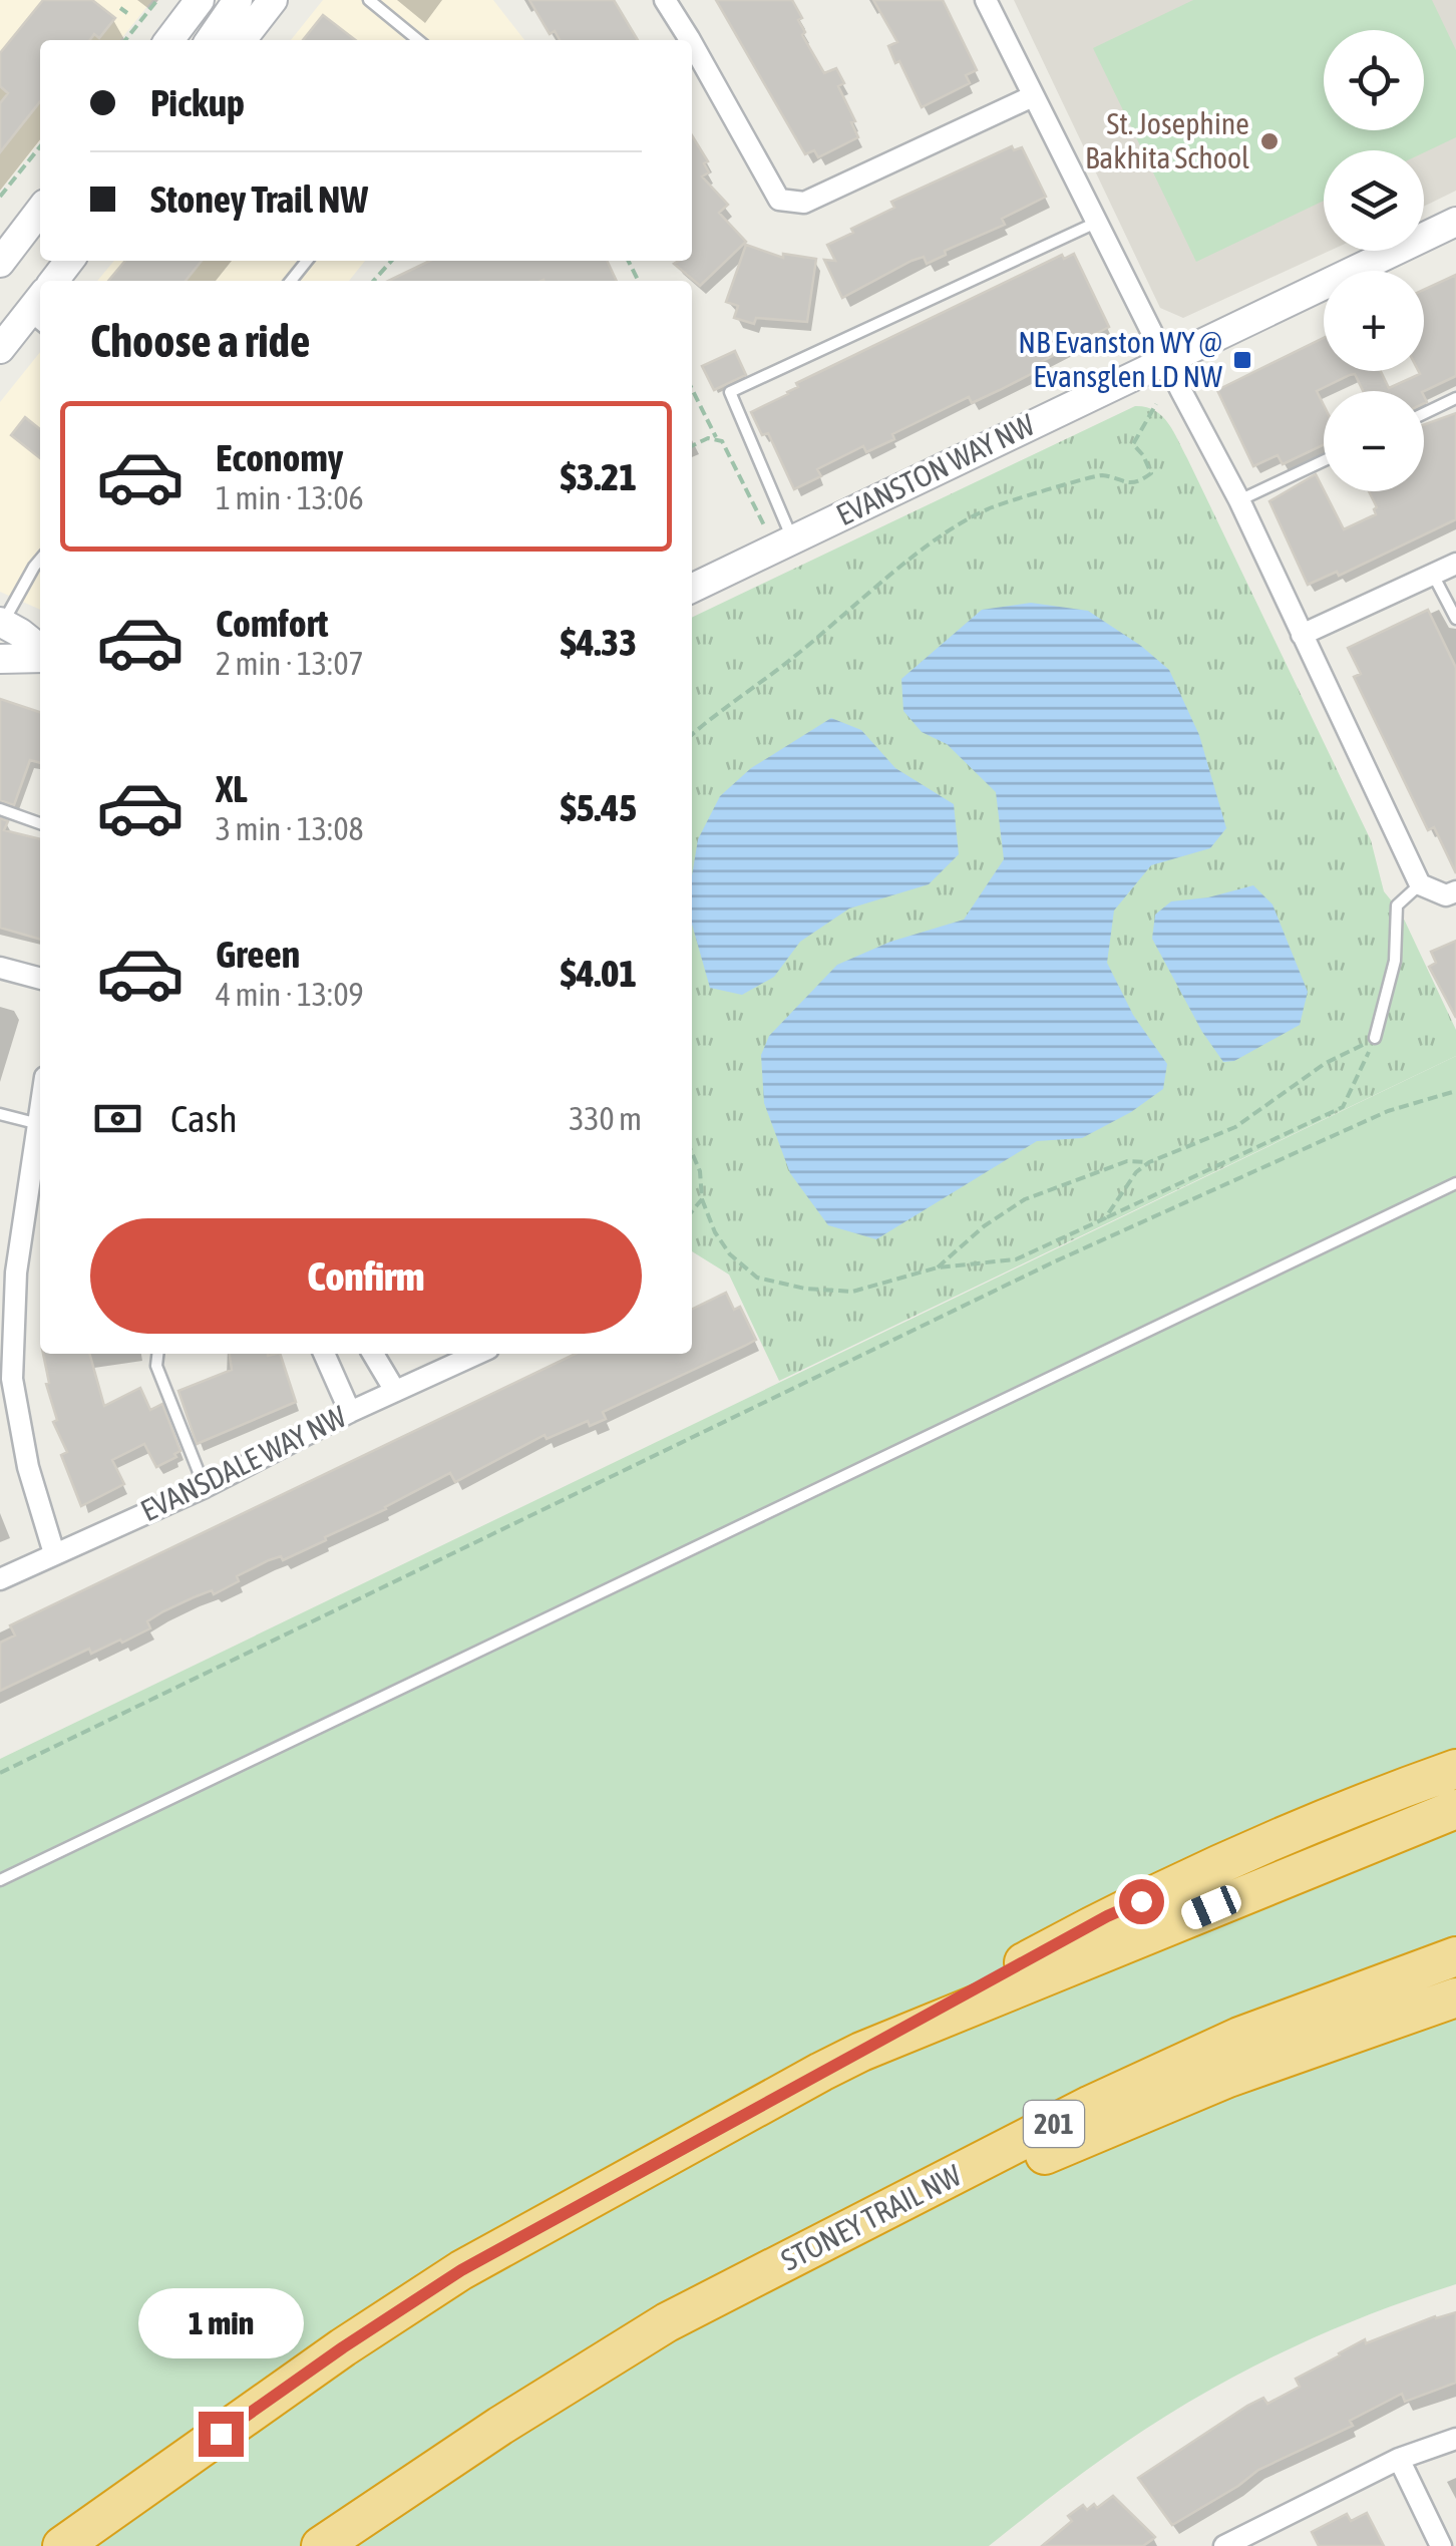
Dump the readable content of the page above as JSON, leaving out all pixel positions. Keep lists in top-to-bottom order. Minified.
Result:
{"streets":{"highway":["201","STONEY TRAIL NW"],"street":["EVANSTON WAY NW","EVANSDALE WAY NW"]},"places":{"other":["St. Josephine Bakhita School"],"transit":["NB Evanston WY @ Evansglen LD NW"]},"page":{"map_buttons":["+","−"],"banner":["Pickup","Stoney Trail NW"],"heading":"Choose a ride","list":[{"name":"Economy","note":"1 min · 13:06","value":"$3.21"},{"name":"Comfort","note":"2 min · 13:07","value":"$4.33"},{"name":"XL","note":"3 min · 13:08","value":"$5.45"},{"name":"Green","note":"4 min · 13:09","value":"$4.01"}],"pay":["Cash","330 m"],"buttons":"Confirm","bubble":"1 min"}}
